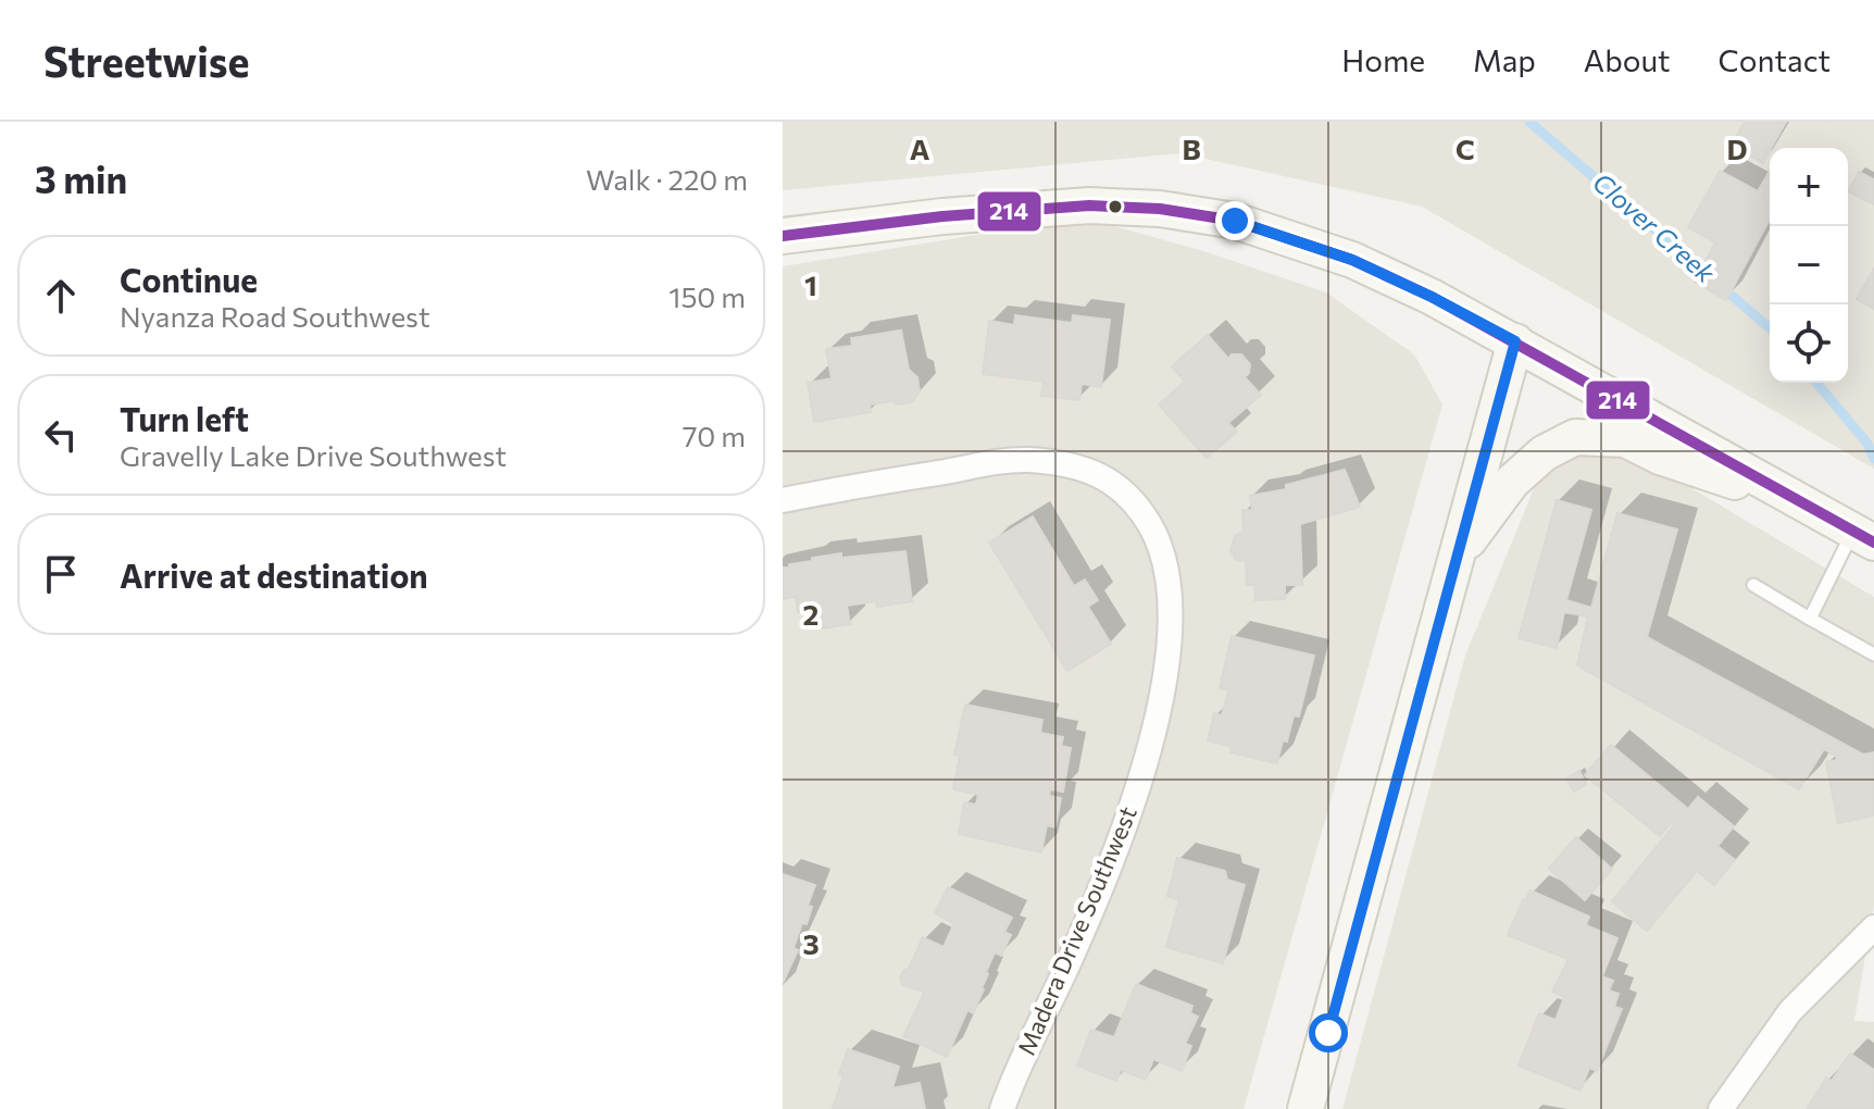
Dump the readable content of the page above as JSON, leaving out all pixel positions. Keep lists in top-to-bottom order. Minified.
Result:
{"streets":{"street":["Madera Drive Southwest"]},"water":["Clover Creek"],"lines":["transit line 214"],"page":{"header":"Streetwise","nav":["Home","Map","About","Contact"],"heading":["3 min","Walk · 220 m"],"map_buttons":["+","−"],"list":[["Continue","Nyanza Road Southwest","150 m"],["Turn left","Gravelly Lake Drive Southwest","70 m"],"Arrive at destination"]},"grid":{"columns":["A","B","C","D"],"rows":["1","2","3"]}}
